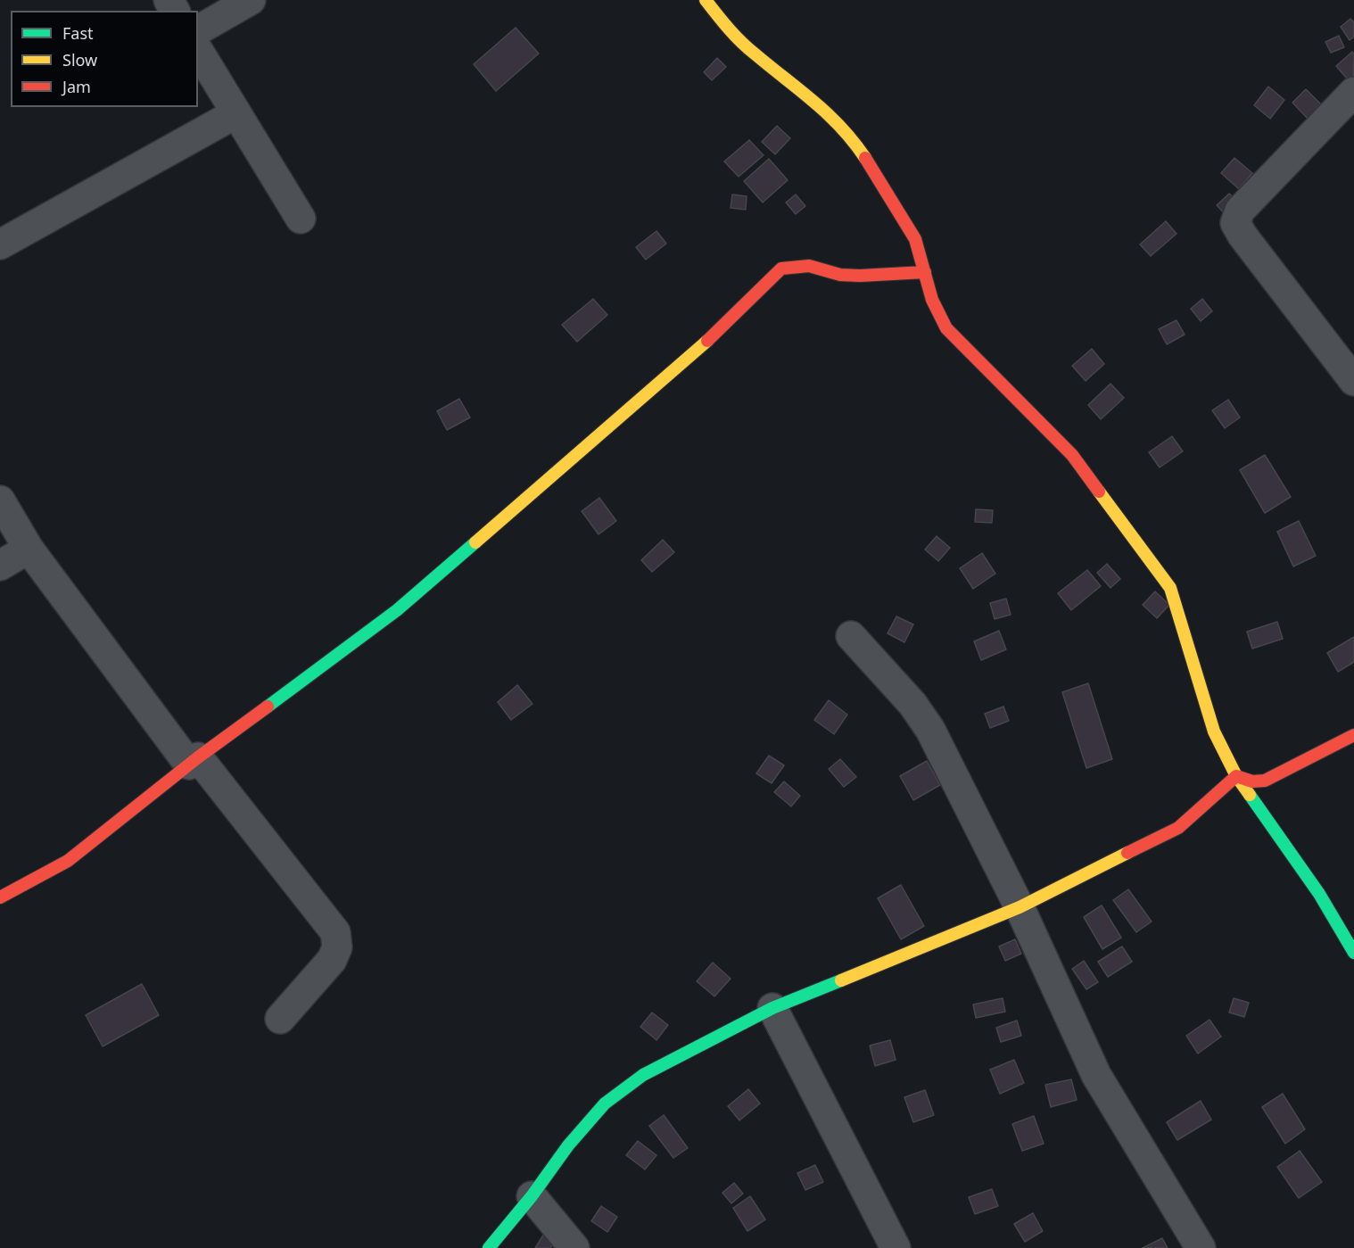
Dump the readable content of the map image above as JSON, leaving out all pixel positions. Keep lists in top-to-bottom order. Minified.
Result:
{"legend":["Fast","Slow","Jam"]}
